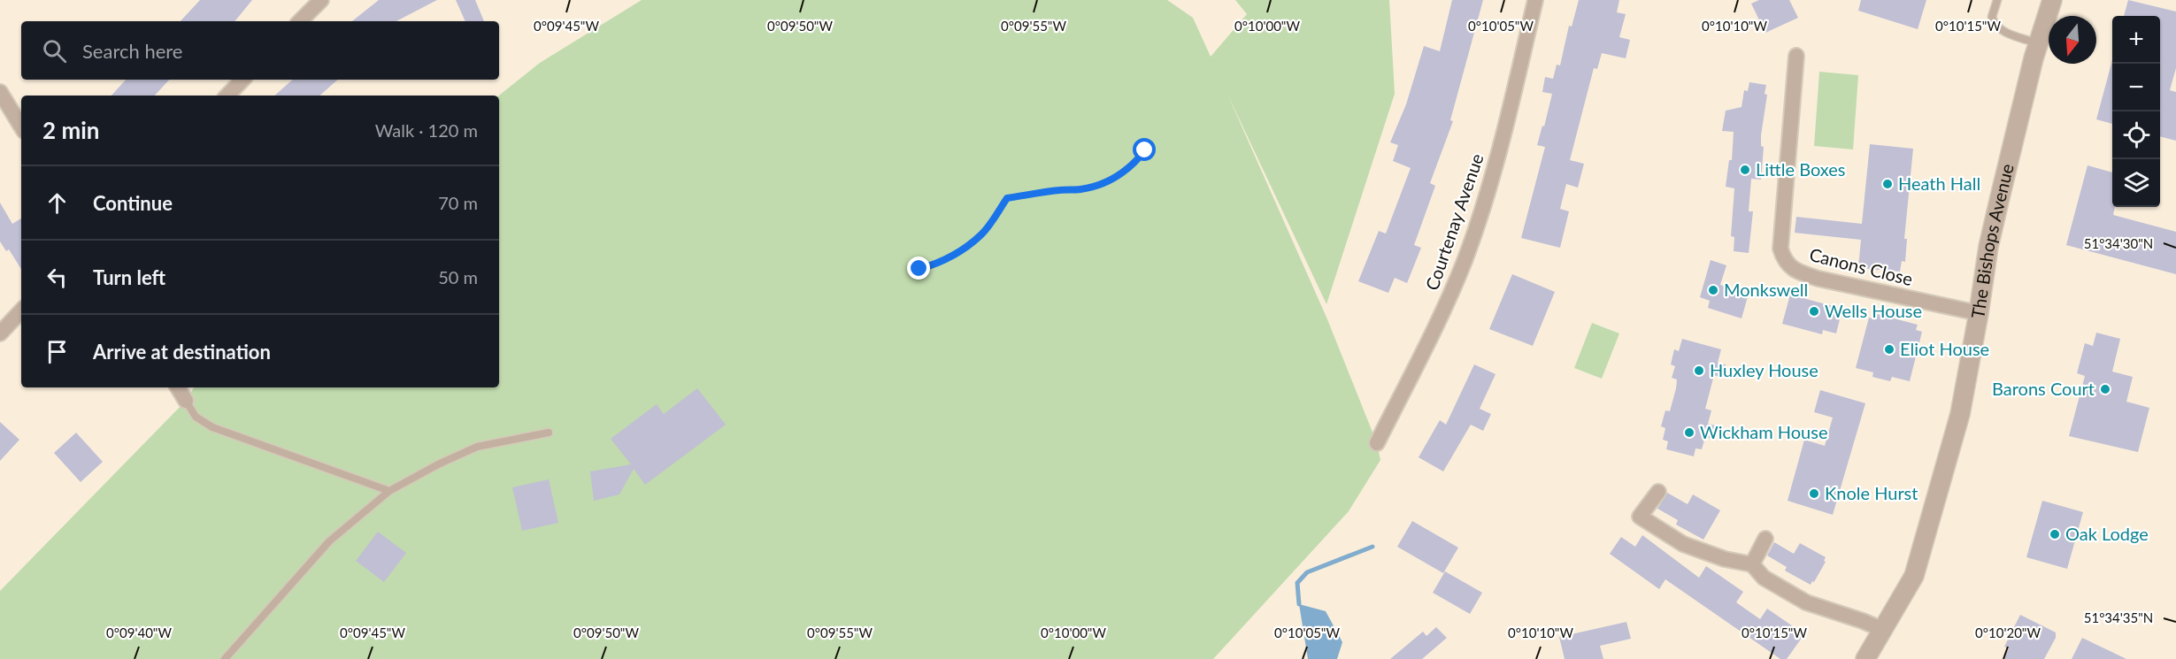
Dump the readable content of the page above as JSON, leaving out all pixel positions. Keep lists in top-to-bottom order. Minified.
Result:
{"streets":{"street":["Courtenay Avenue","The Bishops Avenue","Canons Close"]},"crossings":[["The Bishops Avenue","Canons Close"]],"places":["Little Boxes","Heath Hall","Monkswell","Wells House","Eliot House","Huxley House","Barons Court","Wickham House","Knole Hurst","Oak Lodge"],"north":"bottom","page":{"map_buttons":["+","−"],"search":"Search here","heading":["2 min","Walk · 120 m"],"list":[["Continue","70 m"],["Turn left","50 m"],"Arrive at destination"]},"coordinates":["0°09'45\"W","0°09'50\"W","0°09'55\"W","0°10'00\"W","0°10'05\"W","0°10'10\"W","0°10'15\"W","51°34'30\"N","51°34'35\"N","0°09'40\"W","0°10'20\"W"]}
